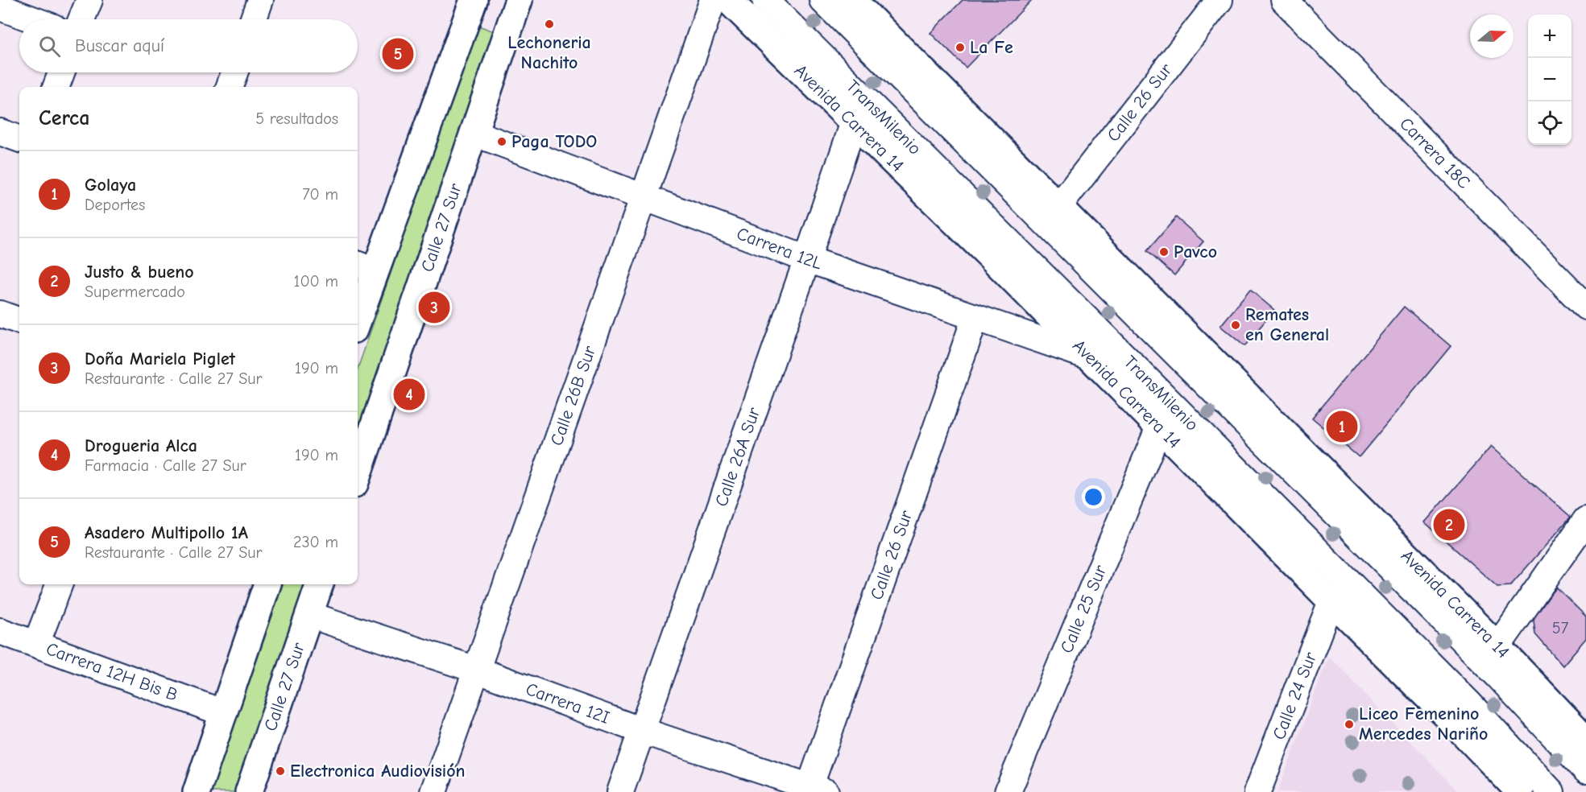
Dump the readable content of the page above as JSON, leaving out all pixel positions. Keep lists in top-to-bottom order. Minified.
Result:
{"streets":{"main road":["Avenida Carrera 14","Calle 27 Sur"],"street":["Calle 26 Sur","TransMilenio","Carrera 18C","Carrera 12L","Calle 26B Sur","Calle 26A Sur","Calle 25 Sur","Carrera 12H Bis B","Calle 24 Sur","Carrera 12I"]},"crossings":[["Calle 26 Sur","Avenida Carrera 14"],["Calle 26 Sur","Carrera 12L"],["Calle 26 Sur","Carrera 12I"],["Avenida Carrera 14","Carrera 12L"],["Avenida Carrera 14","Calle 26A Sur"],["Avenida Carrera 14","Calle 25 Sur"],["Avenida Carrera 14","Calle 24 Sur"],["Calle 27 Sur","Carrera 12L"],["Calle 27 Sur","Carrera 12I"],["Carrera 12L","Calle 26B Sur"],["Carrera 12L","Calle 26A Sur"],["Calle 26B Sur","Carrera 12I"],["Calle 26A Sur","Carrera 12I"]],"places":["Lechoneria Nachito","La Fe","Paga TODO","Pavco","Remates en General","Liceo Femenino Mercedes Nariño","Electronica Audiovisión"],"house_numbers":["57"],"north":"right","page":{"map_buttons":["+","−"],"search":"Buscar aquí","pins":["5","3","4","1","2"],"heading":["Cerca","5 resultados"],"list":[{"mark":"1","name":"Golaya","note":"Deportes","value":"70 m"},{"mark":"2","name":"Justo & bueno","note":"Supermercado","value":"100 m"},{"mark":"3","name":"Doña Mariela Piglet","note":"Restaurante · Calle 27 Sur","value":"190 m"},{"mark":"4","name":"Drogueria Alca","note":"Farmacia · Calle 27 Sur","value":"190 m"},{"mark":"5","name":"Asadero Multipollo 1A","note":"Restaurante · Calle 27 Sur","value":"230 m"}]}}
